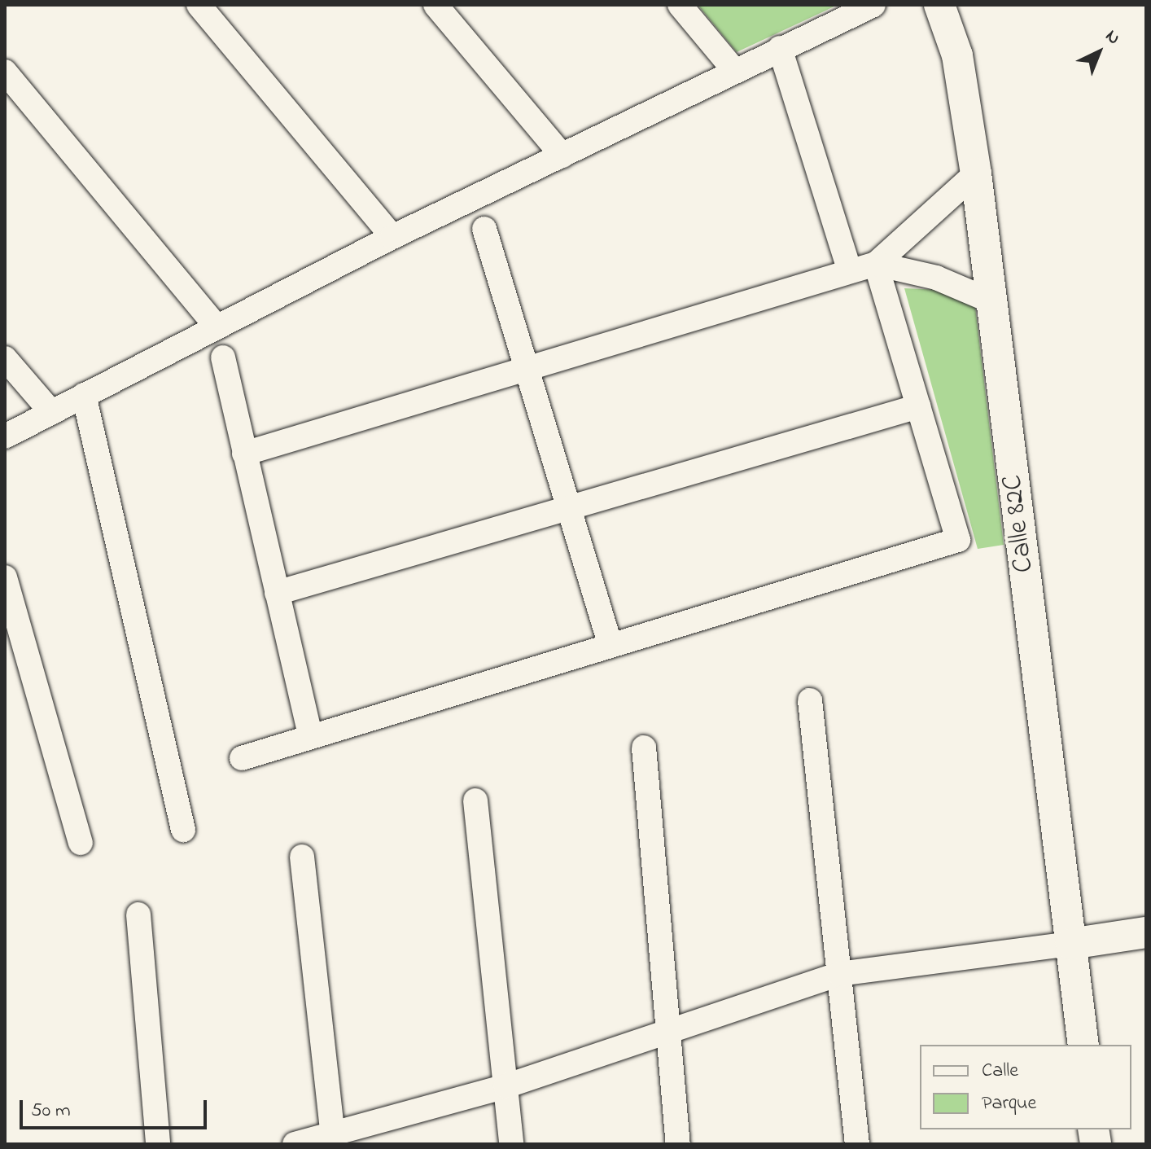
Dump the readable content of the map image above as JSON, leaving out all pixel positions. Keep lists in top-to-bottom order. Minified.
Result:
{"streets":{"street":["Calle 82C"]},"legend":["Calle","Parque"],"scale_bar":"50 m","north":"top right"}
